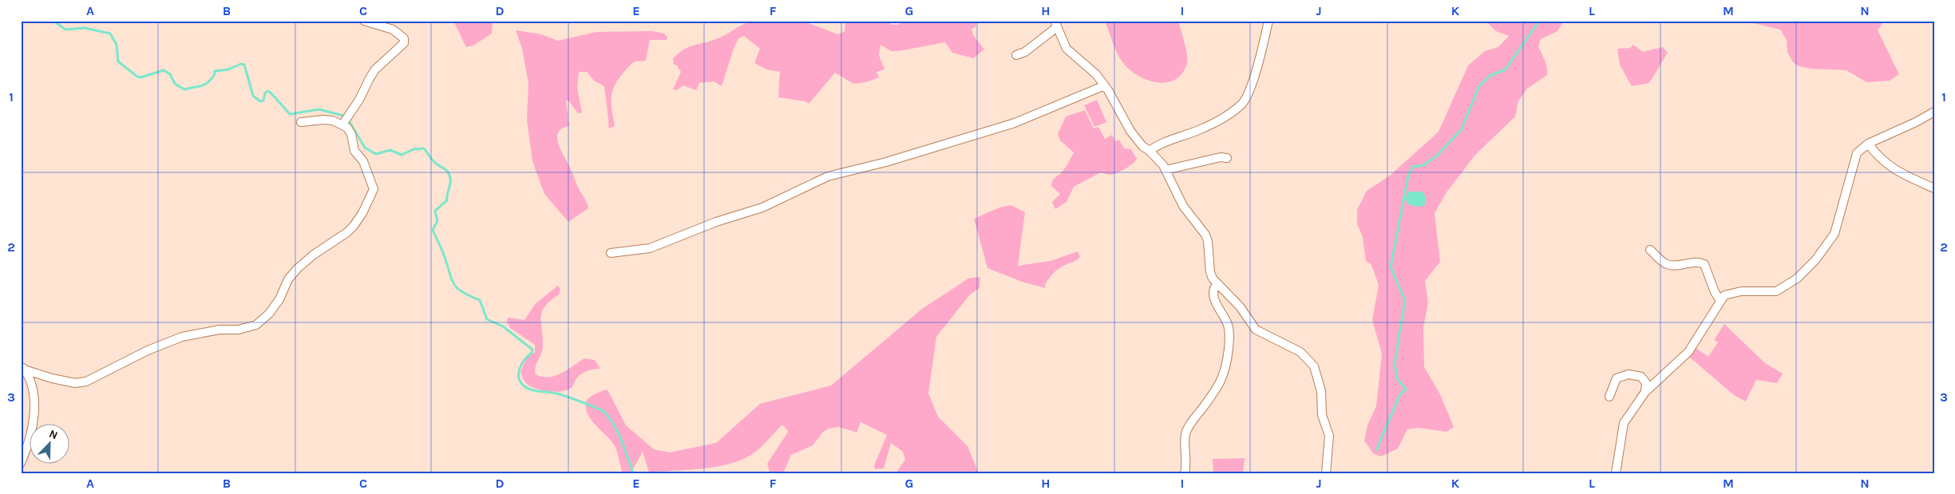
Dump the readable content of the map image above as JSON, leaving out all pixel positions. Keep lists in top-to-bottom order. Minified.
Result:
{"north":"top right","grid":{"columns":["A","B","C","D","E","F","G","H","I","J","K","L","M","N"],"rows":["1","2","3"]}}
